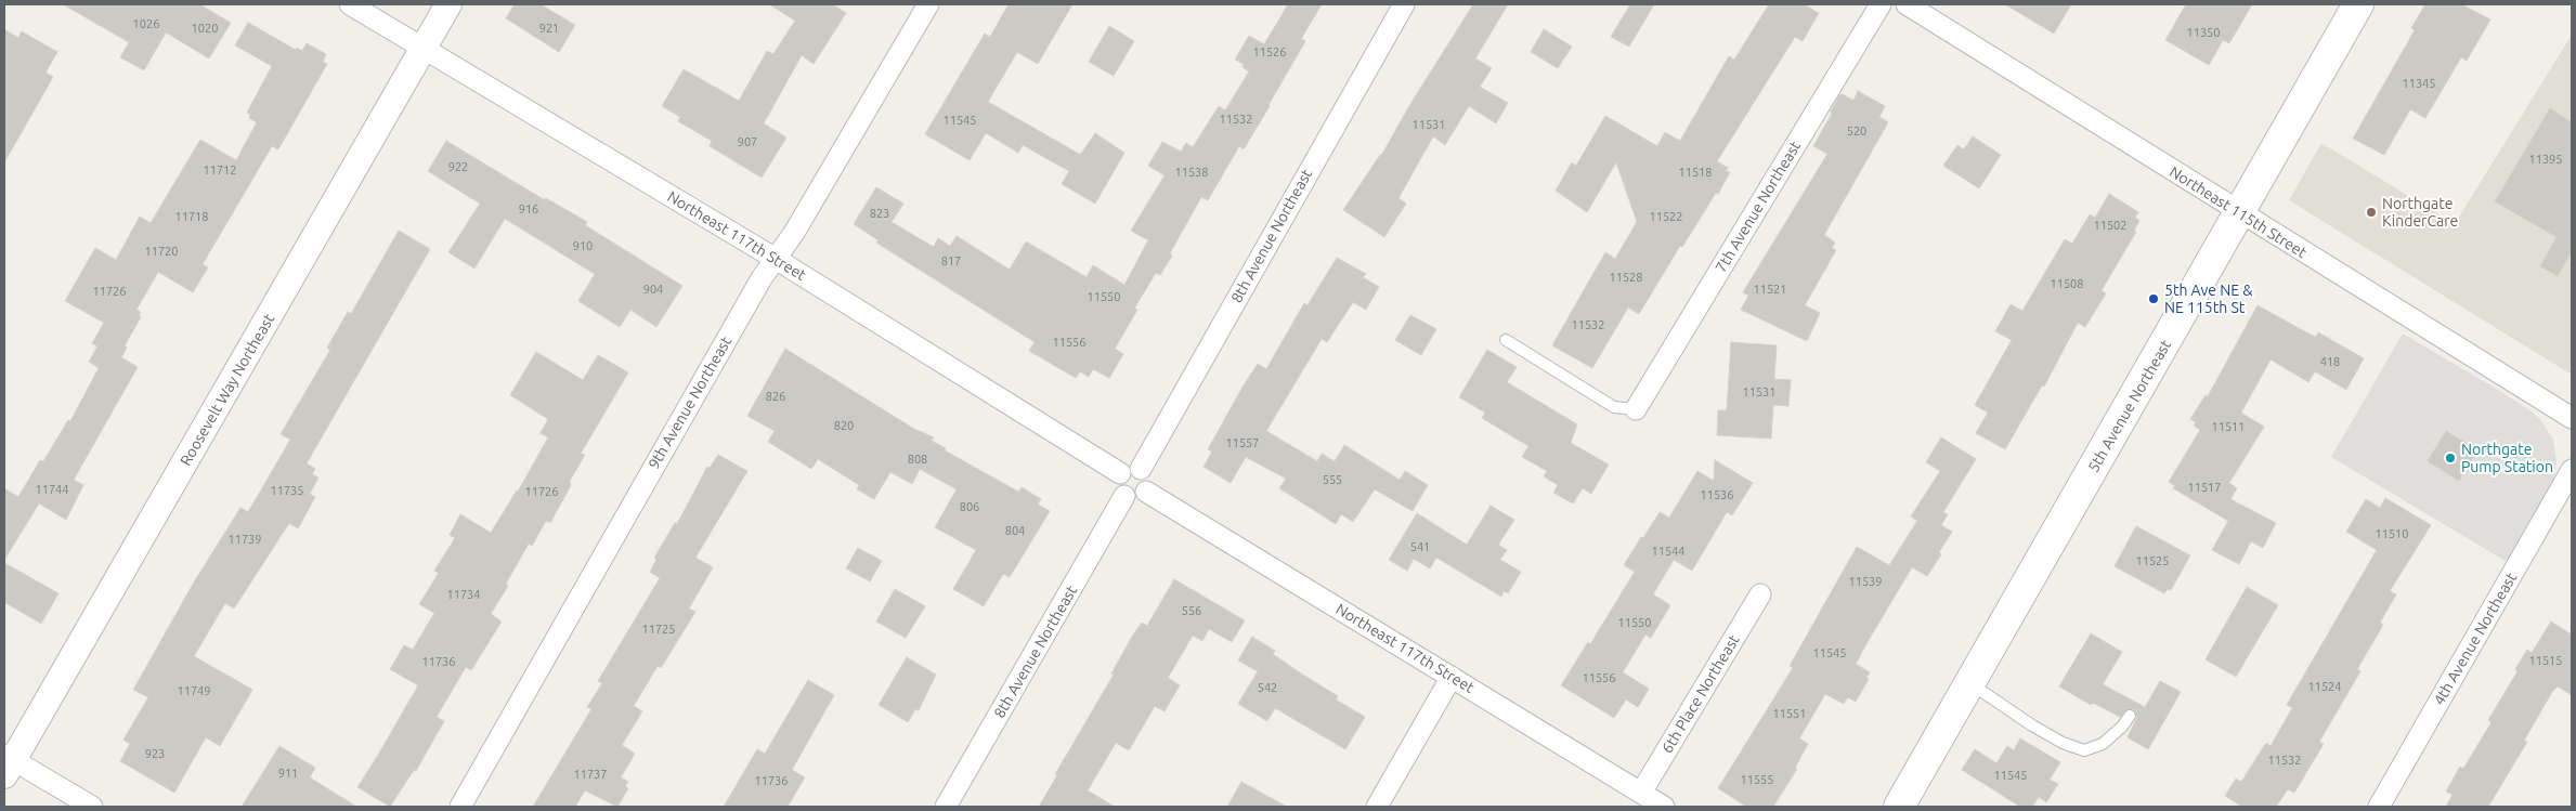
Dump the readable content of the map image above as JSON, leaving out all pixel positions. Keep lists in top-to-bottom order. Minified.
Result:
{"streets":{"main road":["5th Avenue Northeast"],"street":["7th Avenue Northeast","Northeast 115th Street","Northeast 117th Street","8th Avenue Northeast","Roosevelt Way Northeast","9th Avenue Northeast","4th Avenue Northeast","6th Place Northeast"]},"crossings":[["Northeast 115th Street","5th Avenue Northeast"],["Northeast 117th Street","8th Avenue Northeast"],["Northeast 117th Street","Roosevelt Way Northeast"],["Northeast 117th Street","9th Avenue Northeast"],["Northeast 117th Street","6th Place Northeast"]],"places":["Northgate KinderCare","5th Ave NE & NE 115th St","Northgate Pump Station"],"house_numbers":["1026","1020","921","11350","11526","11345","11532","11545","11531","520","907","11395","922","11712","11538","11518","916","823","11718","11522","11502","910","11720","817","11528","11508","904","11521","11726","11550","11532","11556","418","11531","826","820","11511","11557","808","555","11517","11744","11735","11726","11536","806","804","11510","11739","541","11544","11525","11539","11734","556","11550","11725","11545","11515","11736","11556","11524","542","11749","11551","923","11532","911","11737","11545","11555","11736"]}
